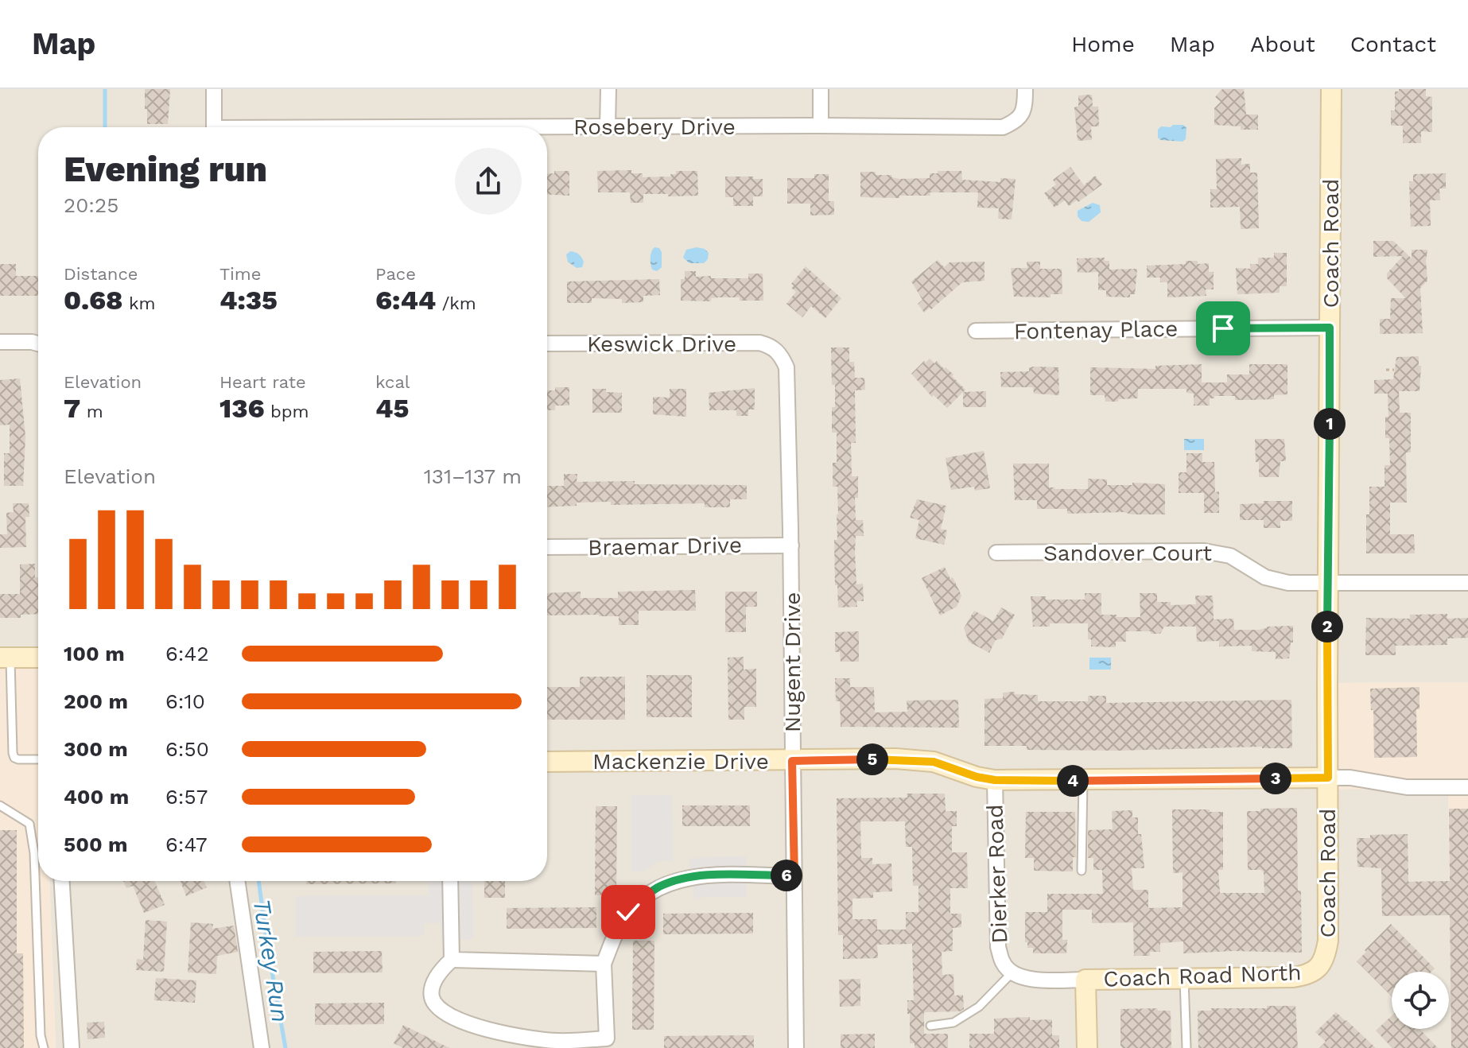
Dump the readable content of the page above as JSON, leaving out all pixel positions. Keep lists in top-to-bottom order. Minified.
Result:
{"streets":{"street":["Rosebery Drive","Coach Road","Fontenay Place","Keswick Drive","Braemar Drive","Sandover Court","Nugent Drive","Mackenzie Drive","Dierker Road","Coach Road North"]},"crossings":[["Coach Road","Fontenay Place"],["Coach Road","Sandover Court"],["Coach Road","Mackenzie Drive"],["Coach Road","Coach Road North"],["Keswick Drive","Nugent Drive"],["Braemar Drive","Nugent Drive"],["Nugent Drive","Mackenzie Drive"],["Mackenzie Drive","Dierker Road"],["Dierker Road","Coach Road North"]],"water":["Turkey Run"],"page":{"header":"Map","nav":["Home","Map","About","Contact"],"heading":["Evening run","20:25"],"stats":[["Distance","0.68 km"],["Time","4:35"],["Pace","6:44 /km"],["Elevation","7 m"],["Heart rate","136 bpm"],["kcal","45"]],"pins":["1","2","5","3","4","6"],"chart":["Elevation","131–137 m"],"list":[{"name":"100 m","note":"6:42"},{"name":"200 m","note":"6:10"},{"name":"300 m","note":"6:50"},{"name":"400 m","note":"6:57"},{"name":"500 m","note":"6:47"}]}}
